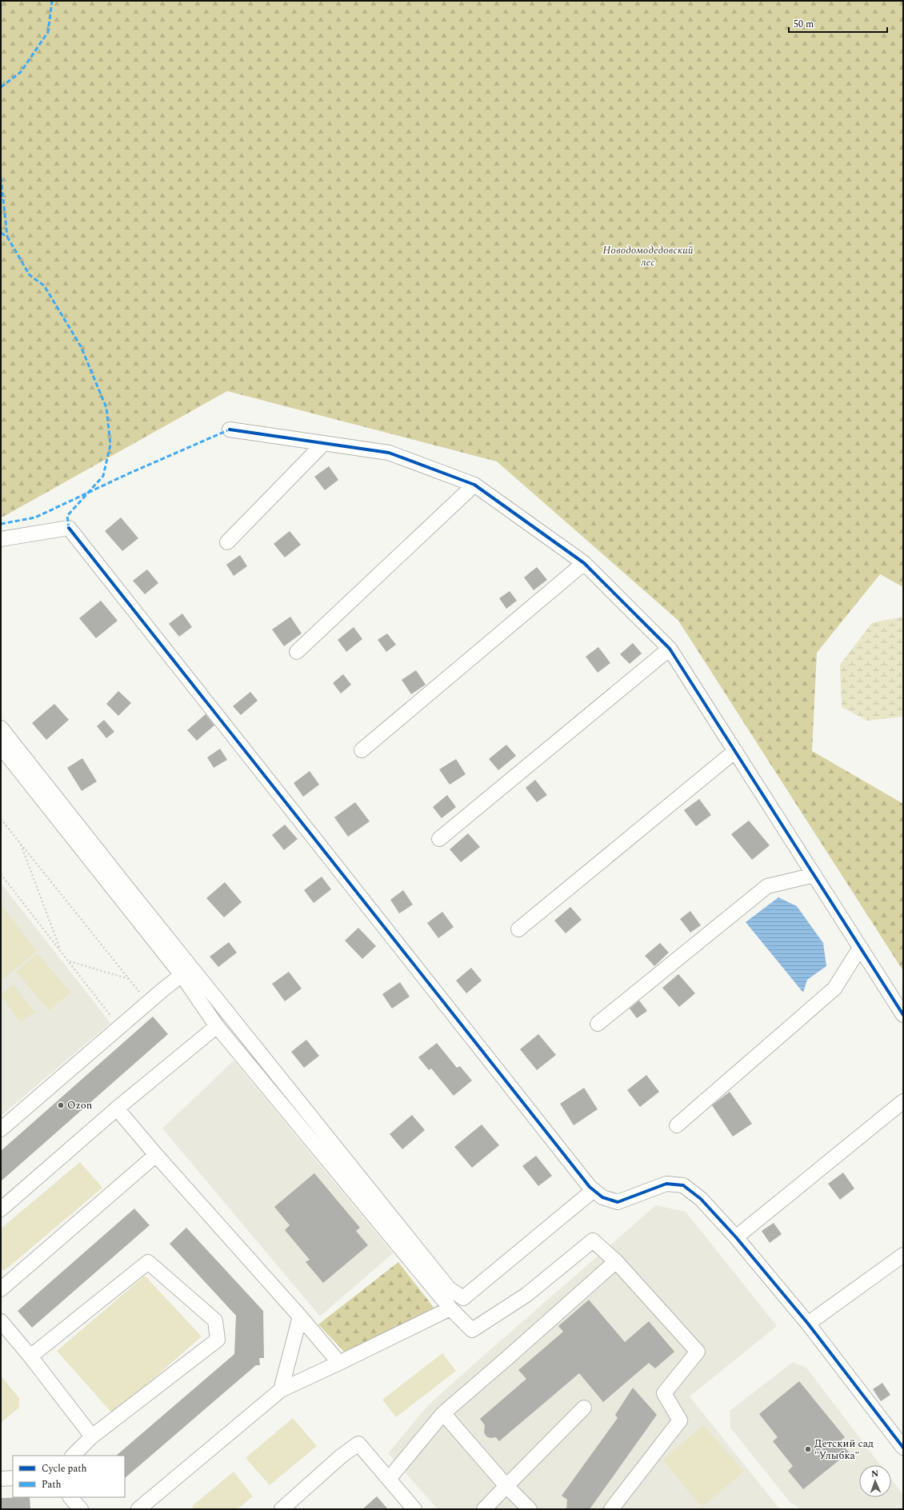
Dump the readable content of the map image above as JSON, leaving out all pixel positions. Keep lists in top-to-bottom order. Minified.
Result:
{"parks":["Новодомодедовский лес"],"places":["Ozon","Детский сад \"Улыбка\""],"legend":["Cycle path","Path"],"scale_bar":"50 m","north":"top"}
